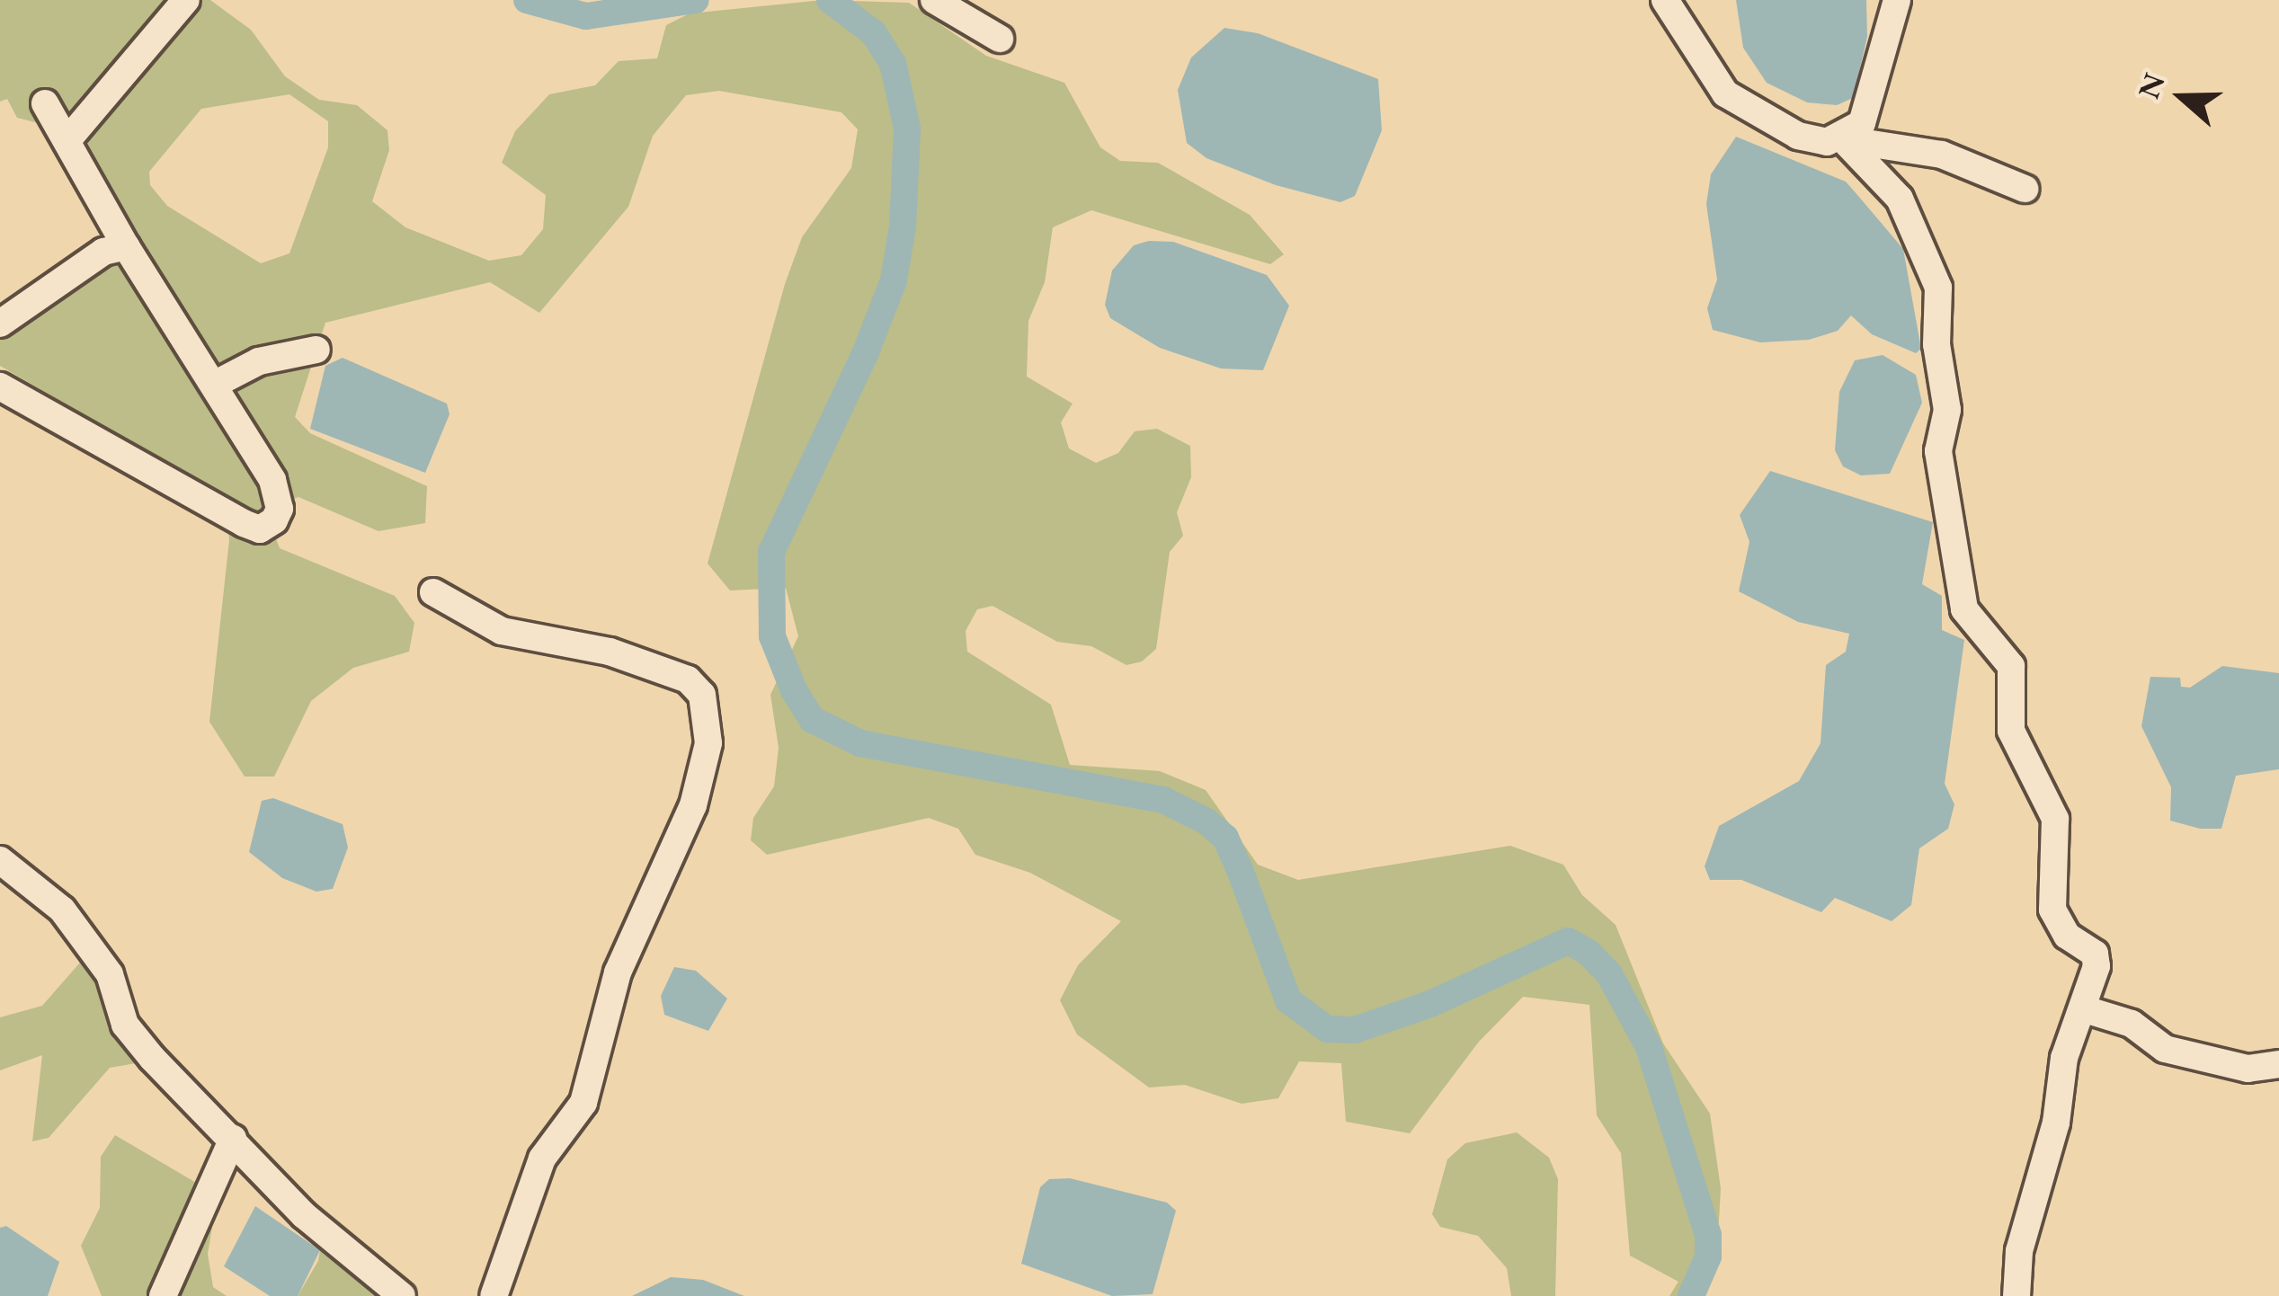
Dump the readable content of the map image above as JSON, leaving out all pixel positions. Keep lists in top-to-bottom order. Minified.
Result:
{"north":"left"}
